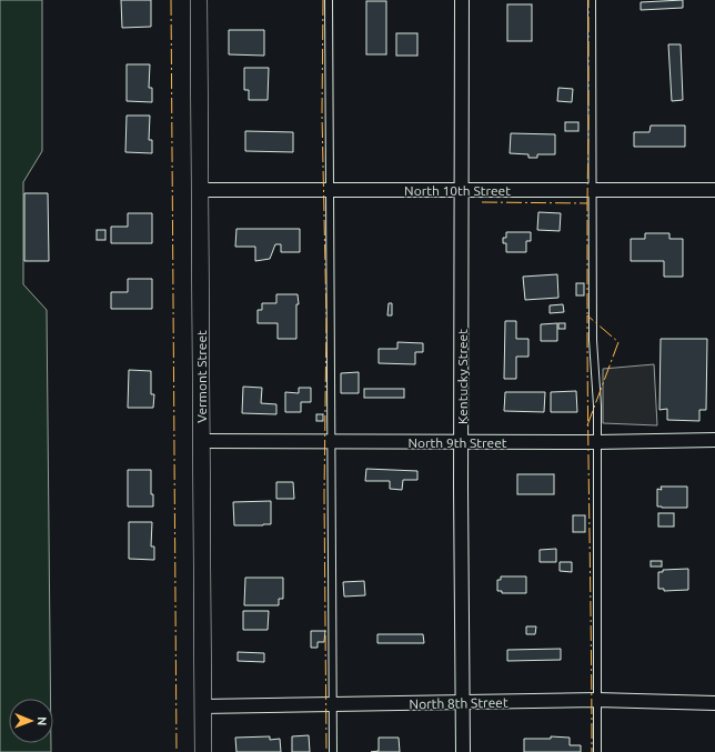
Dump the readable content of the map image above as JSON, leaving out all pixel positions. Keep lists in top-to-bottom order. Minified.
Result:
{"streets":{"street":["North 10th Street","Vermont Street","Kentucky Street","North 9th Street","North 8th Street"]},"crossings":[["North 10th Street","Vermont Street"],["North 10th Street","Kentucky Street"],["Vermont Street","North 9th Street"],["Vermont Street","North 8th Street"],["Kentucky Street","North 9th Street"],["Kentucky Street","North 8th Street"]],"north":"right"}
